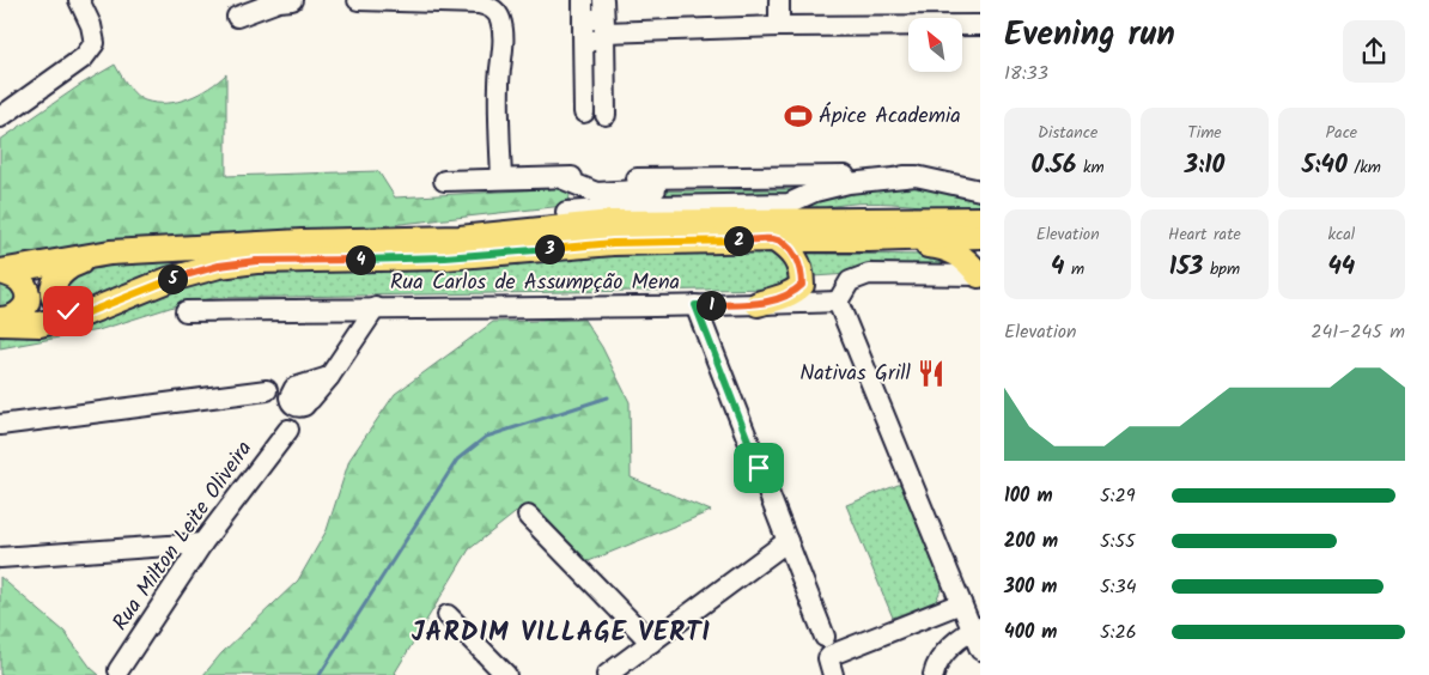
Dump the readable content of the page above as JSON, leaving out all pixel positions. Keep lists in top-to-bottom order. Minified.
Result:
{"streets":{"street":["Rua Carlos de Assumpção Mena","Rua Milton Leite Oliveira"]},"districts":["JARDIM VILLAGE VERTI"],"places":{"sports":["Ápice Academia"],"restaurant":["Nativas Grill"]},"north":"top left","page":{"heading":["Evening run","18:33"],"stats":[["Distance","0.56 km"],["Time","3:10"],["Pace","5:40 /km"],["Elevation","4 m"],["Heart rate","153 bpm"],["kcal","44"]],"pins":["2","3","4","5","1"],"chart":["Elevation","241–245 m"],"list":[{"name":"100 m","note":"5:29"},{"name":"200 m","note":"5:55"},{"name":"300 m","note":"5:34"},{"name":"400 m","note":"5:26"}]}}
